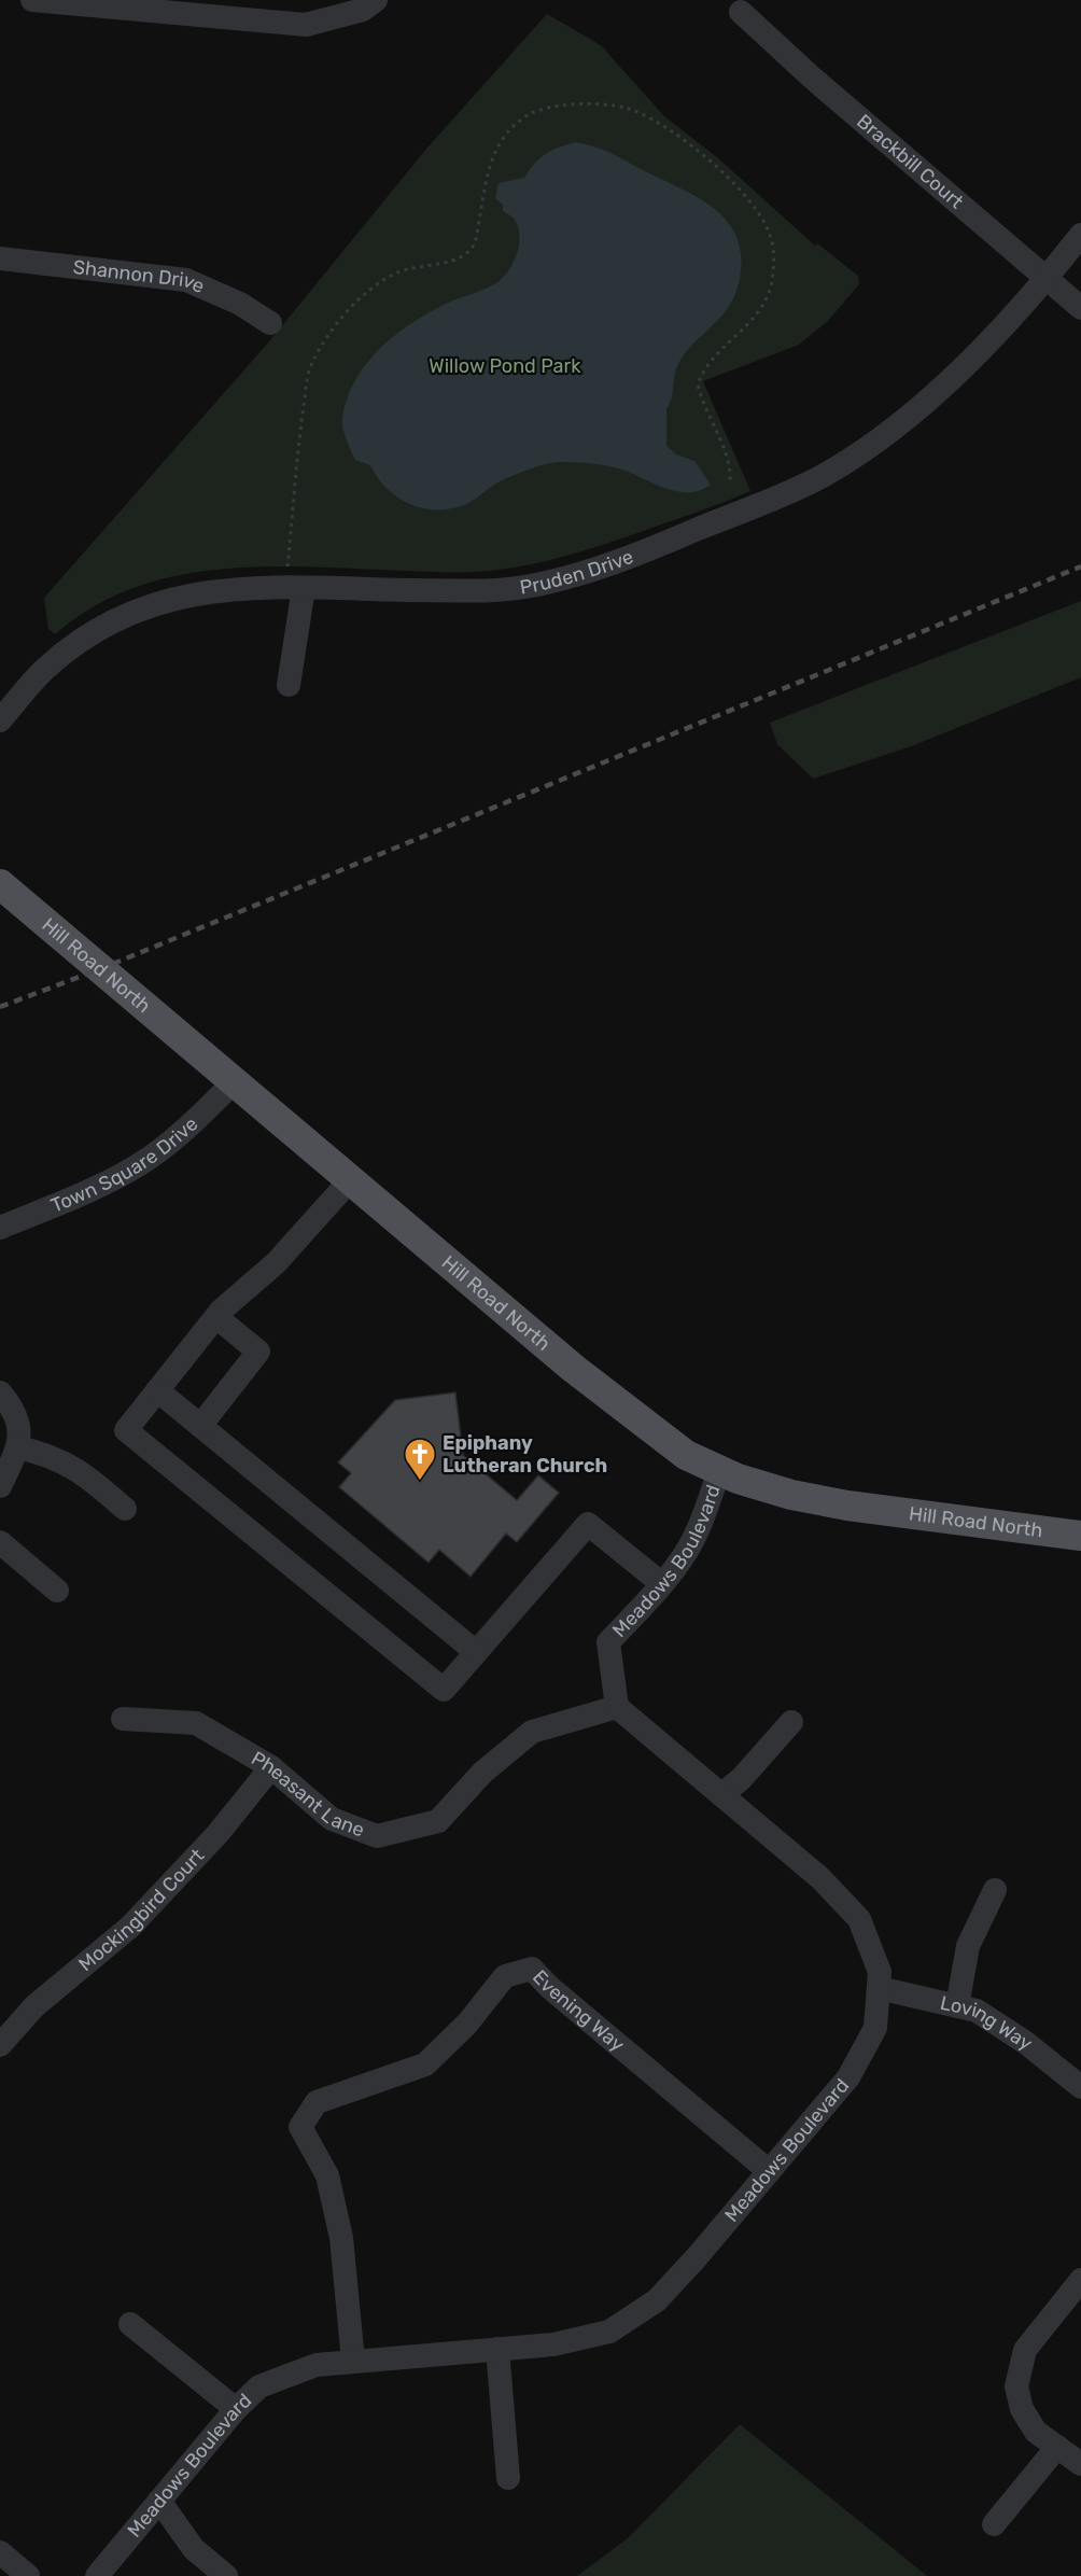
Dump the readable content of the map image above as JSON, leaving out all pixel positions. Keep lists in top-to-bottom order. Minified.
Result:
{"streets":{"main road":["Hill Road North"],"street":["Brackbill Court","Shannon Drive","Pruden Drive","Town Square Drive","Meadows Boulevard","Pheasant Lane","Mockingbird Court","Evening Way","Loving Way"]},"crossings":[["Brackbill Court","Pruden Drive"],["Hill Road North","Town Square Drive"],["Hill Road North","Meadows Boulevard"],["Meadows Boulevard","Pheasant Lane"],["Meadows Boulevard","Evening Way"],["Meadows Boulevard","Loving Way"],["Pheasant Lane","Mockingbird Court"]],"parks":["Willow Pond Park"],"places":{"church":["Epiphany Lutheran Church"]}}
